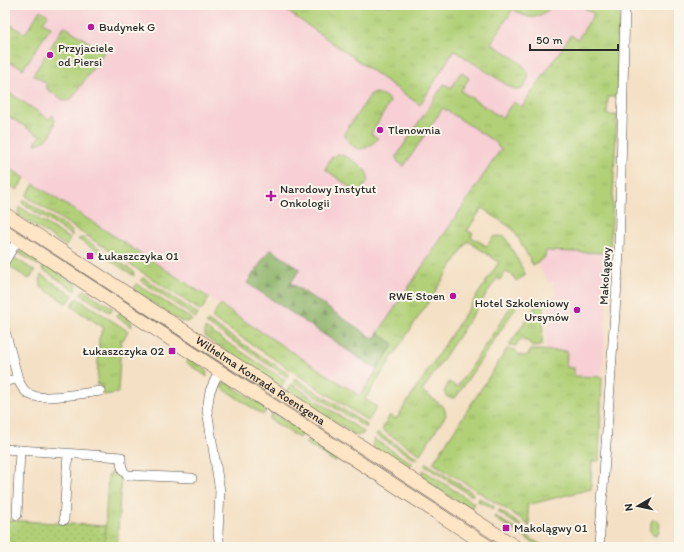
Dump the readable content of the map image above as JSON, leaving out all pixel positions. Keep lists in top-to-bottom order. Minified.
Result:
{"streets":{"street":["Makolągwy","Wilhelma Konrada Roentgena"]},"places":{"other":["Budynek G","Przyjaciele od Piersi","Tlenownia","RWE Stoen","Hotel Szkoleniowy Ursynów"],"health":["Narodowy Instytut Onkologii"],"transit":["Łukaszczyka 01","Łukaszczyka 02","Makolągwy 01"]},"scale_bar":"50 m","north":"left"}
